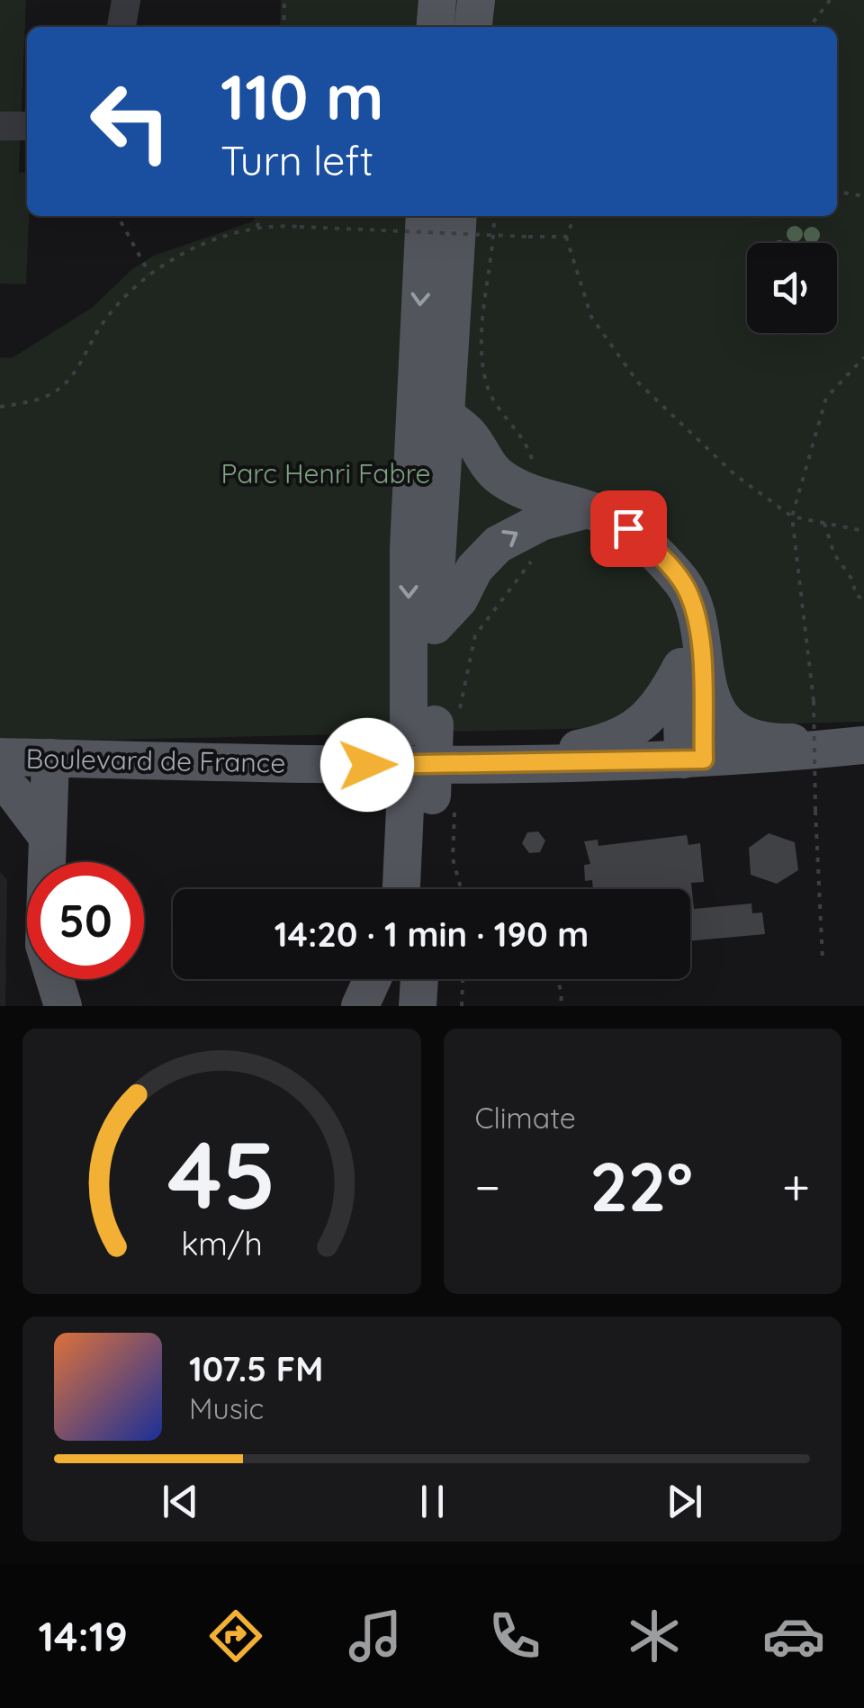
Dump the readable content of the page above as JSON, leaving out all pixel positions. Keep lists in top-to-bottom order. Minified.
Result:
{"streets":{"main road":["Boulevard de France"]},"parks":["Parc Henri Fabre"],"page":{"turn":["110 m","Turn left"],"limit":"50","trip":"14:20 · 1 min · 190 m","tile":"Climate","heat":["−","22°","+"],"song":["107.5 FM","Music"],"tabs":"14:19","gauge":["45","km/h"]}}
